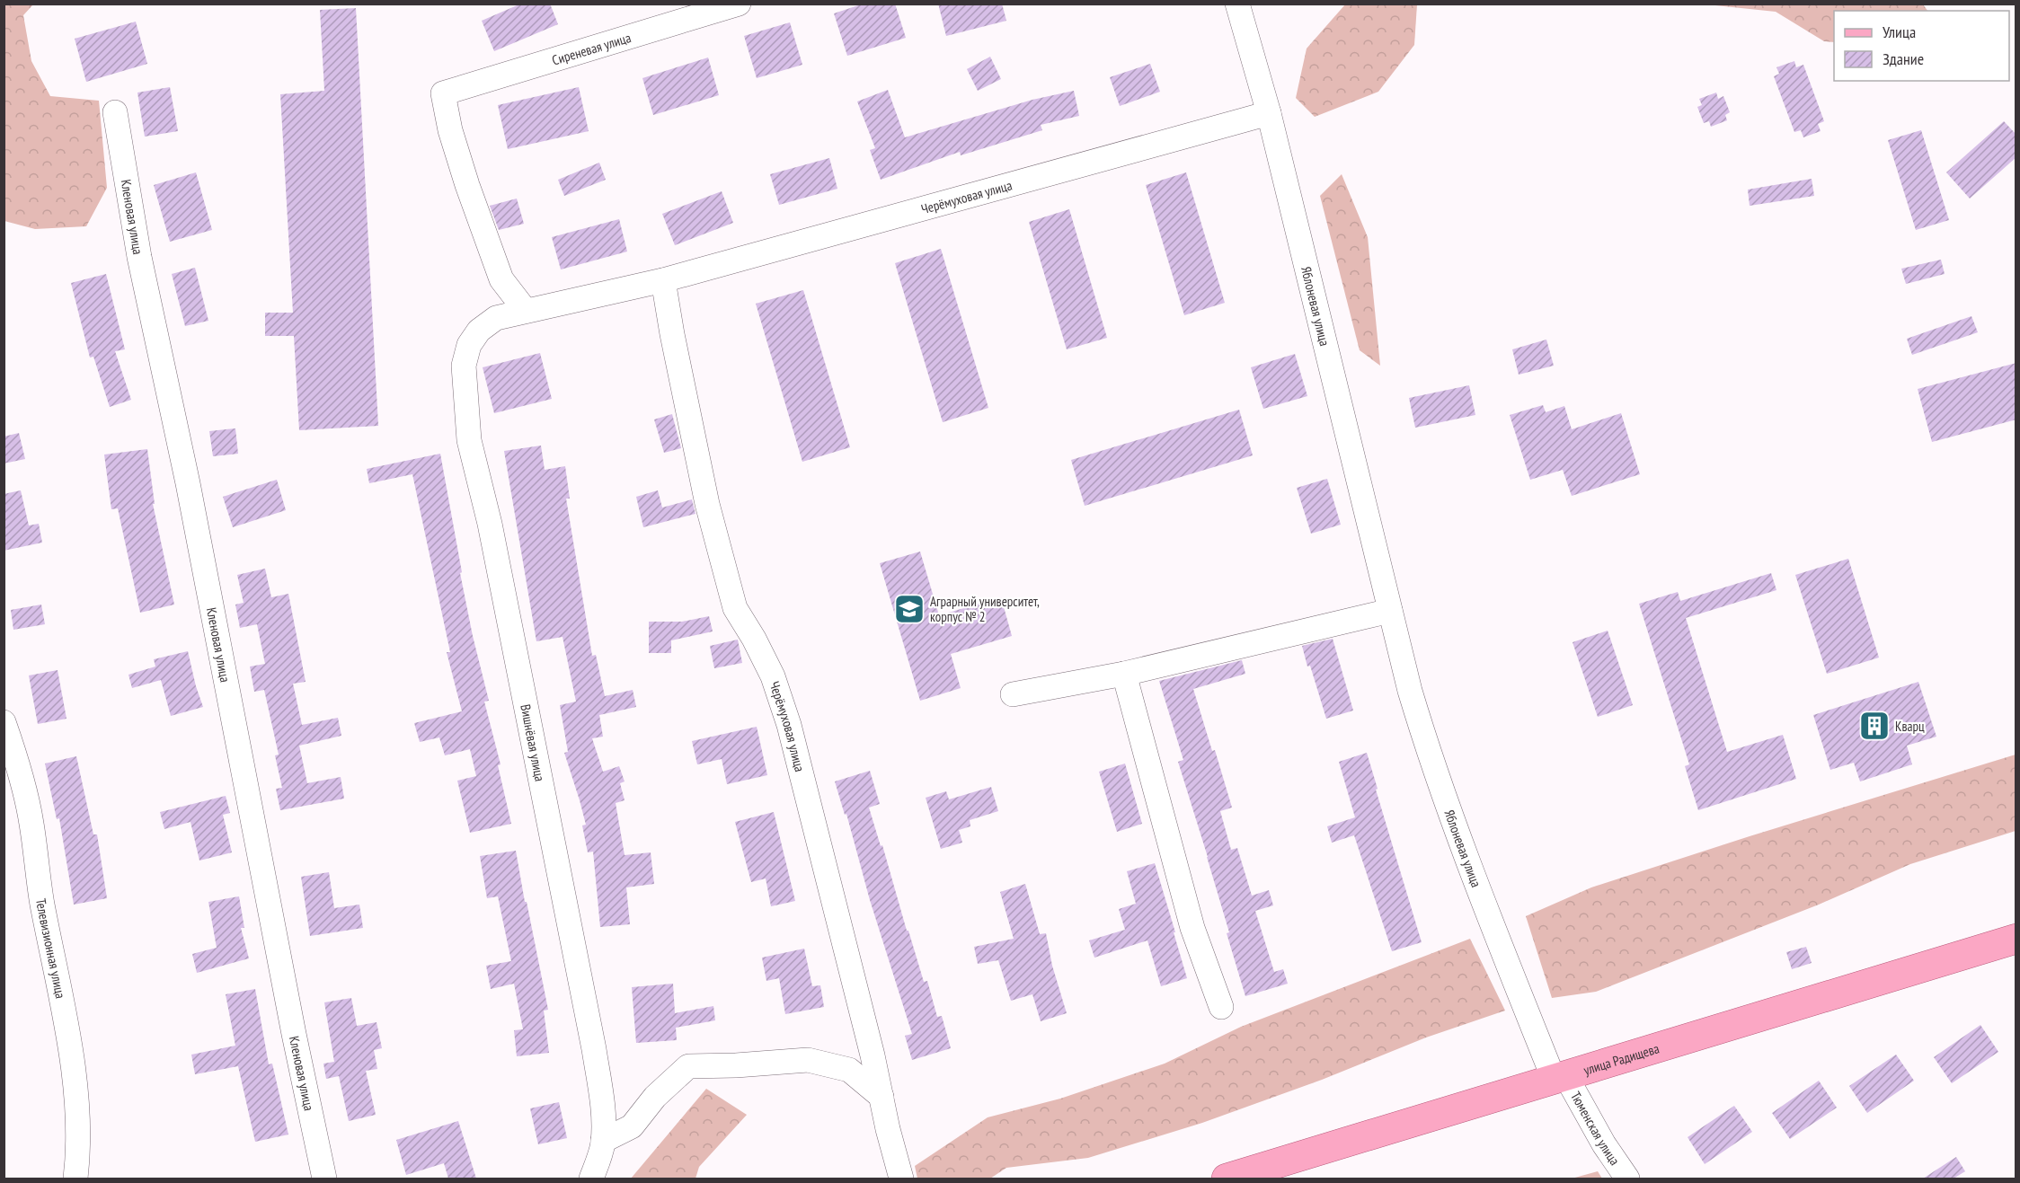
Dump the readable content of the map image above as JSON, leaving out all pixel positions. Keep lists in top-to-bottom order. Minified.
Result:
{"streets":{"main road":["улица Радищева"],"street":["Сиреневая улица","Черёмуховая улица","Кленовая улица","Яблоневая улица","Вишнёвая улица","Телевизионная улица","Тюменская улица"]},"crossings":[["Сиреневая улица","Черёмуховая улица"],["Черёмуховая улица","Яблоневая улица"],["Черёмуховая улица","Вишнёвая улица"],["Яблоневая улица","улица Радищева"],["Яблоневая улица","Тюменская улица"],["улица Радищева","Тюменская улица"]],"places":{"school or university":["Аграрный университет, корпус № 2"],"building":["Кварц"]},"legend":["Улица","Здание"]}
